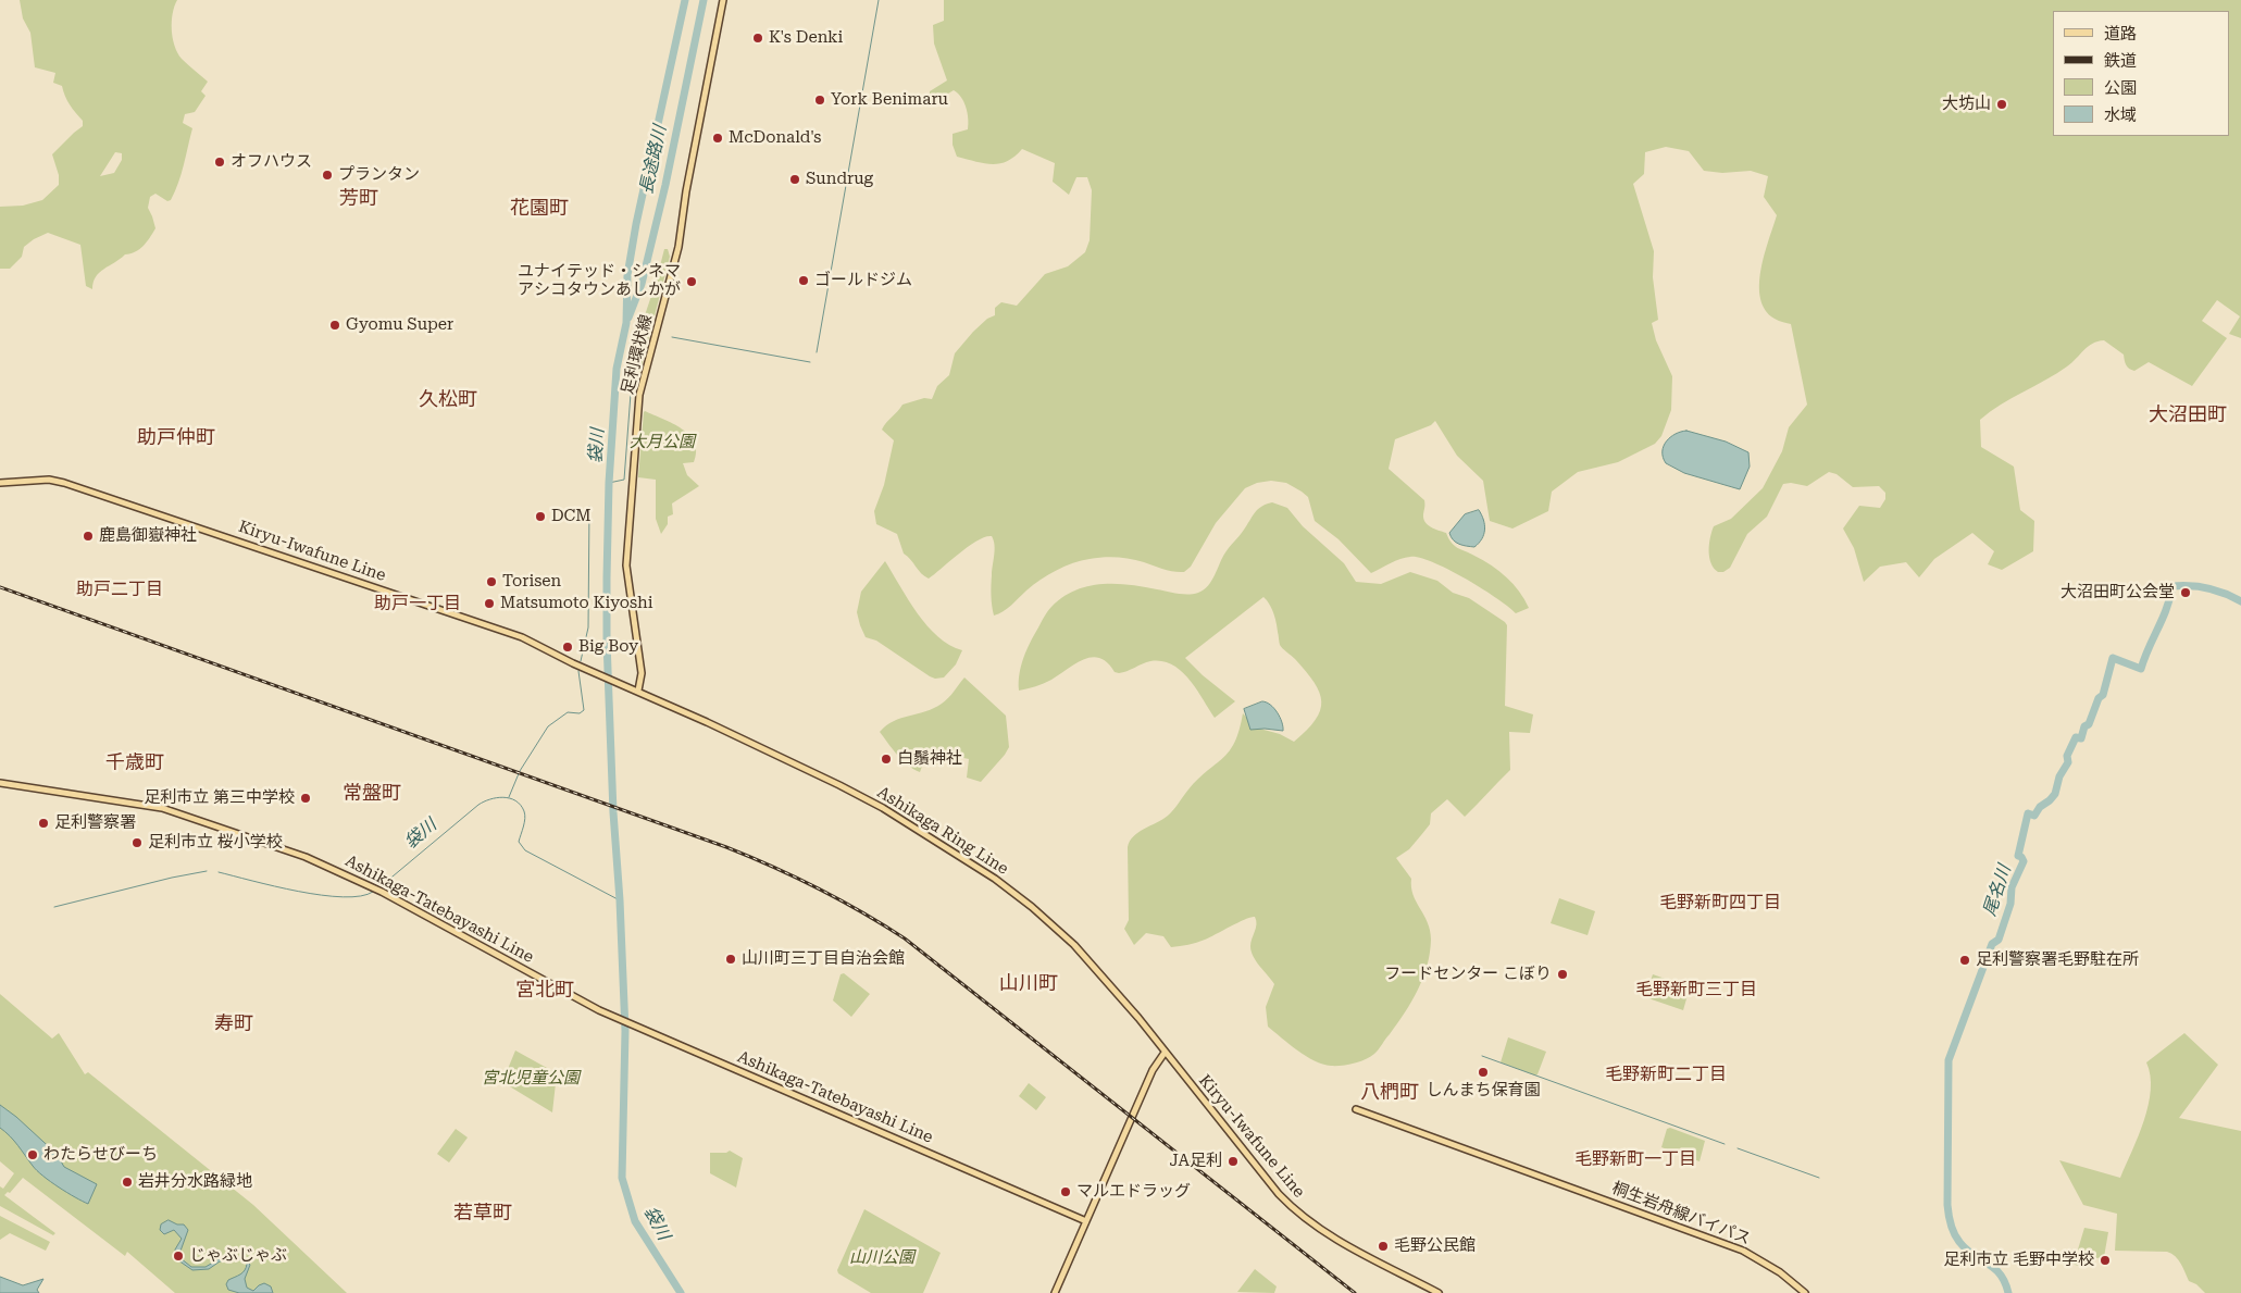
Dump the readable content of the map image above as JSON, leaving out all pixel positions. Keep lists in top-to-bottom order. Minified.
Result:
{"streets":{"main road":["足利環状線","Kiryu-Iwafune Line","Ashikaga Ring Line","Ashikaga-Tatebayashi Line","桐生岩舟線バイパス"]},"crossings":[["足利環状線","Kiryu-Iwafune Line"],["足利環状線","Ashikaga Ring Line"],["Kiryu-Iwafune Line","Ashikaga Ring Line"]],"districts":["芳町","花園町","久松町","大沼田町","助戸仲町","助戸二丁目","助戸一丁目","千歳町","常盤町","毛野新町四丁目","山川町","毛野新町三丁目","宮北町","寿町","毛野新町二丁目","八椚町","毛野新町一丁目","若草町"],"water":["長途路川","袋川","尾名川"],"parks":["大月公園","宮北児童公園","山川公園"],"places":["K's Denki","York Benimaru","大坊山","McDonald's","オフハウス","プランタン","Sundrug","ゴールドジム","ユナイテッド・シネマ アシコタウンあしかが","Gyomu Super","DCM","鹿島御嶽神社","Torisen","大沼田町公会堂","Matsumoto Kiyoshi","Big Boy","白鬚神社","足利市立 第三中学校","足利警察署","足利市立 桜小学校","山川町三丁目自治会館","足利警察署毛野駐在所","フードセンター こぼり","しんまち保育園","わたらせびーち","JA足利","岩井分水路緑地","マルエドラッグ","毛野公民館","じゃぶじゃぶ","足利市立 毛野中学校"],"legend":["道路","鉄道","公園","水域"]}
